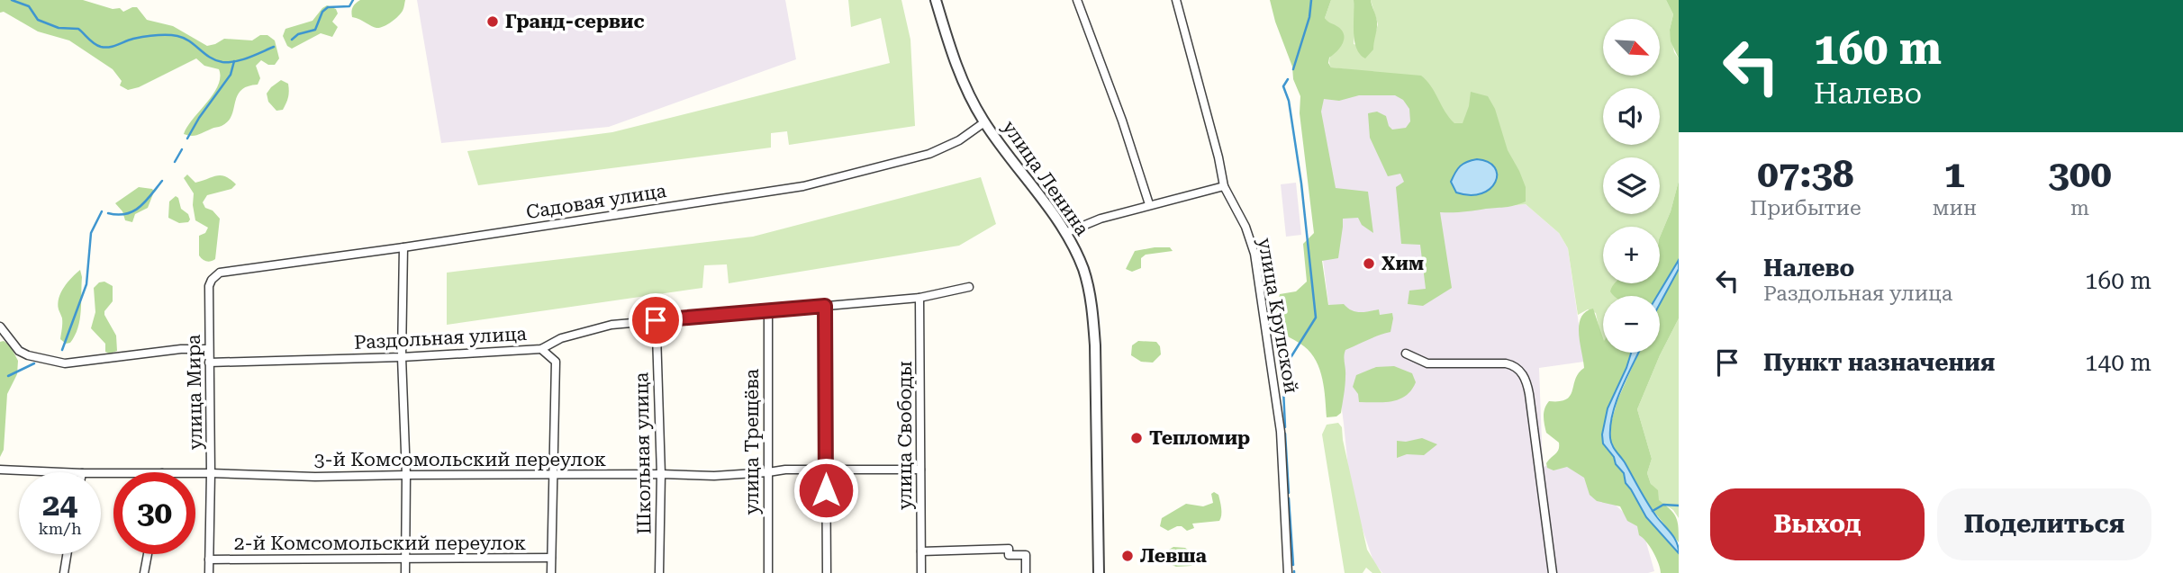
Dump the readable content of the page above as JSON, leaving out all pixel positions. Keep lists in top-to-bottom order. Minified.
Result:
{"streets":{"street":["улица Ленина","Садовая улица","улица Крупской","Раздольная улица","улица Мира","улица Свободы","улица Трещёва","Школьная улица","3-й Комсомольский переулок","2-й Комсомольский переулок"]},"crossings":[["улица Ленина","Садовая улица"],["Садовая улица","улица Мира"],["Раздольная улица","улица Мира"],["Раздольная улица","улица Свободы"],["Раздольная улица","улица Трещёва"],["улица Мира","3-й Комсомольский переулок"],["улица Мира","2-й Комсомольский переулок"],["улица Свободы","3-й Комсомольский переулок"],["улица Трещёва","3-й Комсомольский переулок"],["Школьная улица","3-й Комсомольский переулок"]],"places":["Гранд-сервис","Хим","Тепломир","Левша"],"north":"bottom right","page":{"turn":["160 m","Налево"],"map_buttons":["+","−"],"eta":["07:38","Прибытие","1","мин","300","m"],"list":[{"name":"Налево","note":"Раздольная улица","value":"160 m"},{"name":"Пункт назначения","value":"140 m"}],"speed":"24 km/h","limit":"30","buttons":["Выход","Поделиться"]}}
